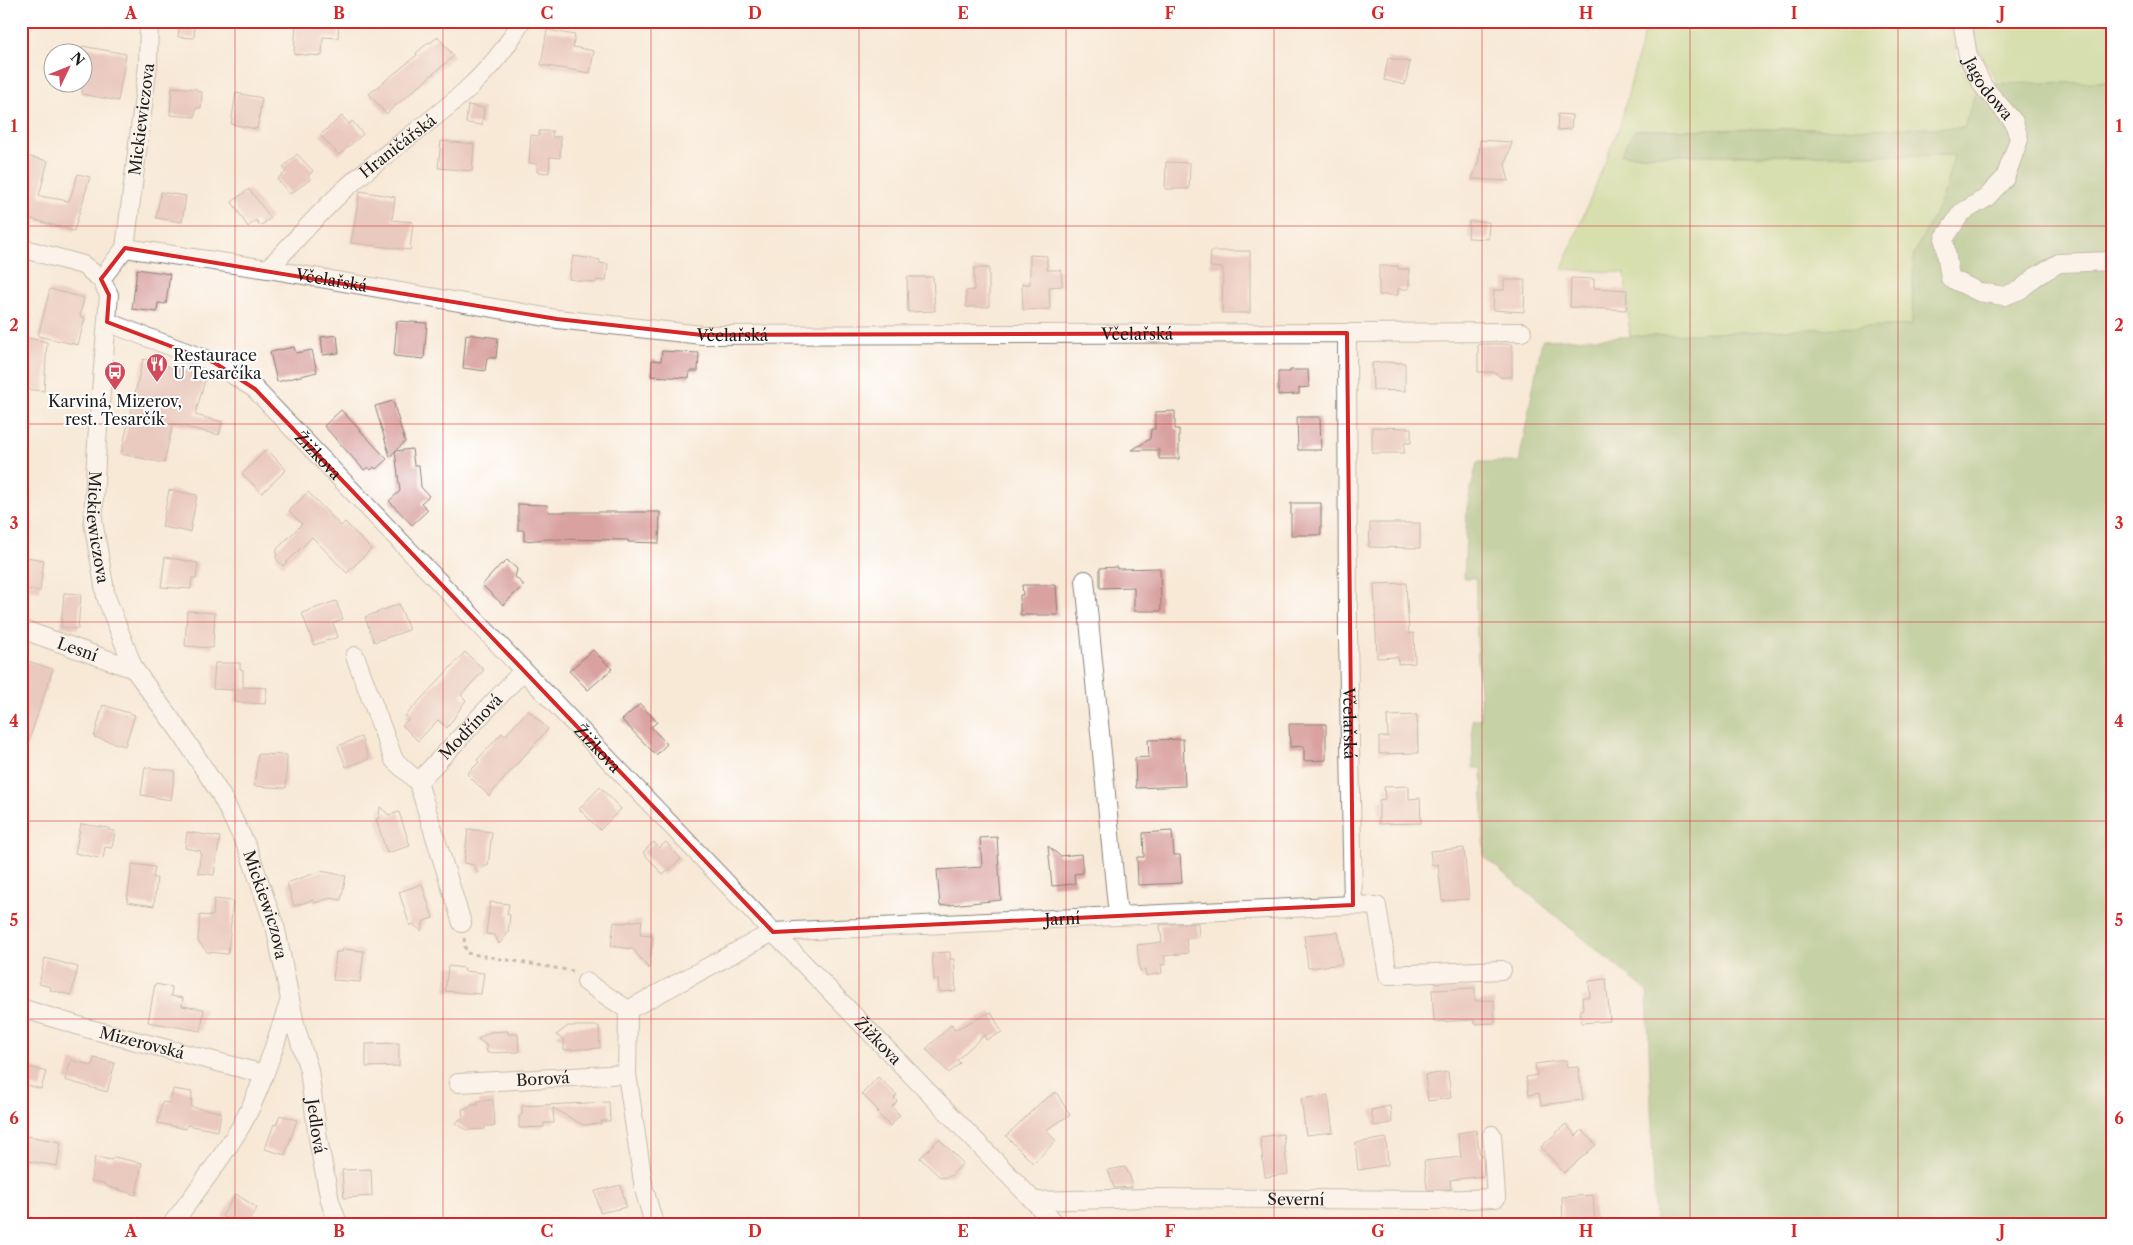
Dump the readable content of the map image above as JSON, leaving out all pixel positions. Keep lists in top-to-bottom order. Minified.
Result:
{"streets":{"street":["Jagodowa","Mickiewiczova","Hraničářská","Včelařská","Žižkova","Lesní","Modřínová","Jarní","Mizerovská","Borová","Jedlová","Severní"]},"crossings":[["Mickiewiczova","Včelařská"],["Mickiewiczova","Žižkova"],["Mickiewiczova","Lesní"],["Mickiewiczova","Jedlová"],["Hraničářská","Včelařská"],["Včelařská","Jarní"],["Žižkova","Modřínová"],["Žižkova","Jarní"],["Žižkova","Severní"]],"places":{"restaurant":["Restaurace U Tesarčíka"],"bus stop":["Karviná, Mizerov, rest. Tesarčík"]},"north":"top right","grid":{"columns":["A","B","C","D","E","F","G","H","I","J"],"rows":["1","2","3","4","5","6"]}}
